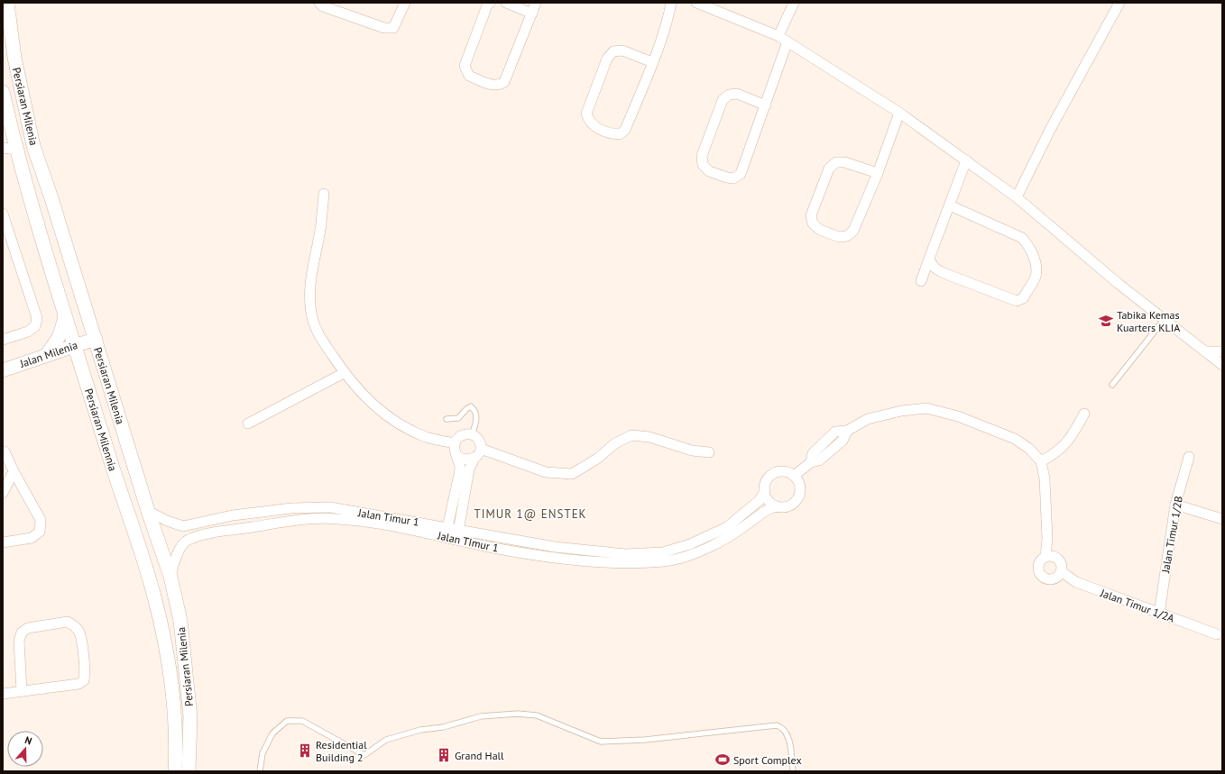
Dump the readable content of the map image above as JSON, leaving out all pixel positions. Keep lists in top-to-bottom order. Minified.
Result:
{"streets":{"main road":["Persiaran Milenia","Jalan Milenia","Persiaran Milennia"],"street":["Jalan Timur 1","Jalan Timur 1/2B","Jalan TImur 1","Jalan Timur 1/2A"]},"crossings":[["Persiaran Milenia","Jalan Milenia"],["Persiaran Milenia","Jalan Timur 1"],["Persiaran Milenia","Jalan TImur 1"],["Jalan Milenia","Persiaran Milennia"],["Jalan Timur 1","Jalan TImur 1"],["Jalan Timur 1/2B","Jalan Timur 1/2A"]],"districts":["TIMUR 1@ ENSTEK"],"places":{"school or university":["Tabika Kemas Kuarters KLIA"],"building":["Residential Building 2","Grand Hall"],"sports":["Sport Complex"]},"north":"top"}
